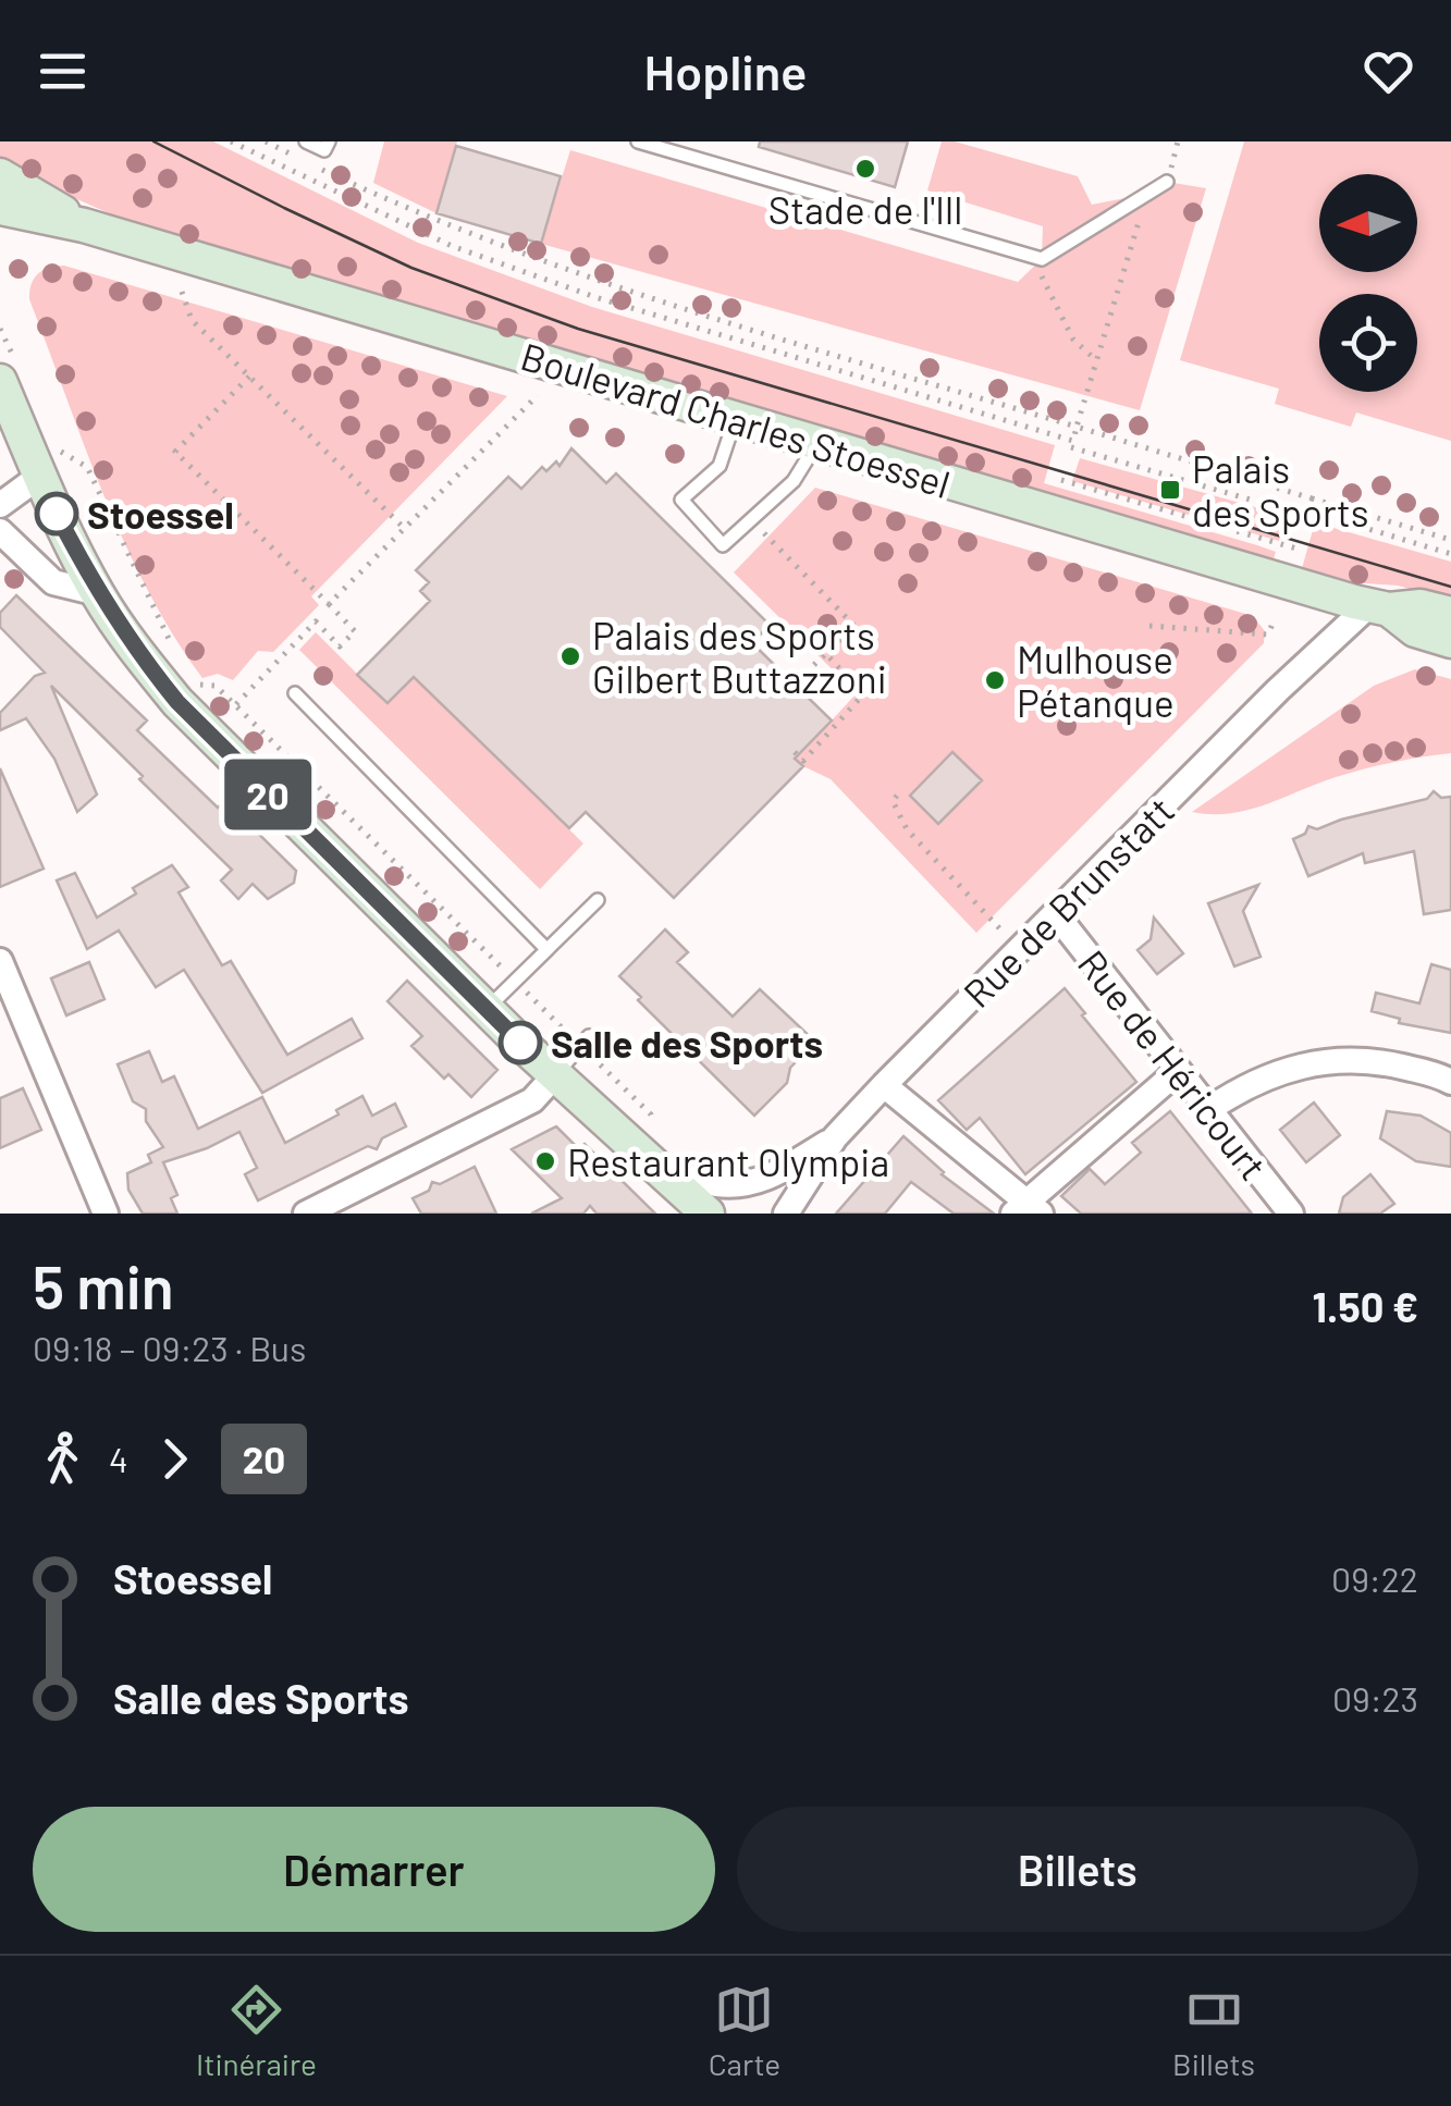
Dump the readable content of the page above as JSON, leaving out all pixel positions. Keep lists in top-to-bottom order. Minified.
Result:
{"streets":{"main road":["Boulevard Charles Stoessel"],"street":["Rue de Brunstatt","Rue de Héricourt"]},"crossings":[["Boulevard Charles Stoessel","Rue de Brunstatt"],["Rue de Brunstatt","Rue de Héricourt"]],"places":{"other":["Stade de l'Ill","Stoessel","Palais des Sports Gilbert Buttazzoni","Mulhouse Pétanque","Salle des Sports","Restaurant Olympia"],"transit":["Palais des Sports"]},"lines":["bus line 20"],"north":"left","page":{"header":"Hopline","on_map":"20","heading":["5 min","09:18 – 09:23 · Bus","1.50 €"],"legs":["4","20"],"list":[{"name":"Stoessel","value":"09:22"},{"name":"Salle des Sports","value":"09:23"}],"buttons":["Démarrer","Billets"],"tabs":["Itinéraire","Carte","Billets"]}}
